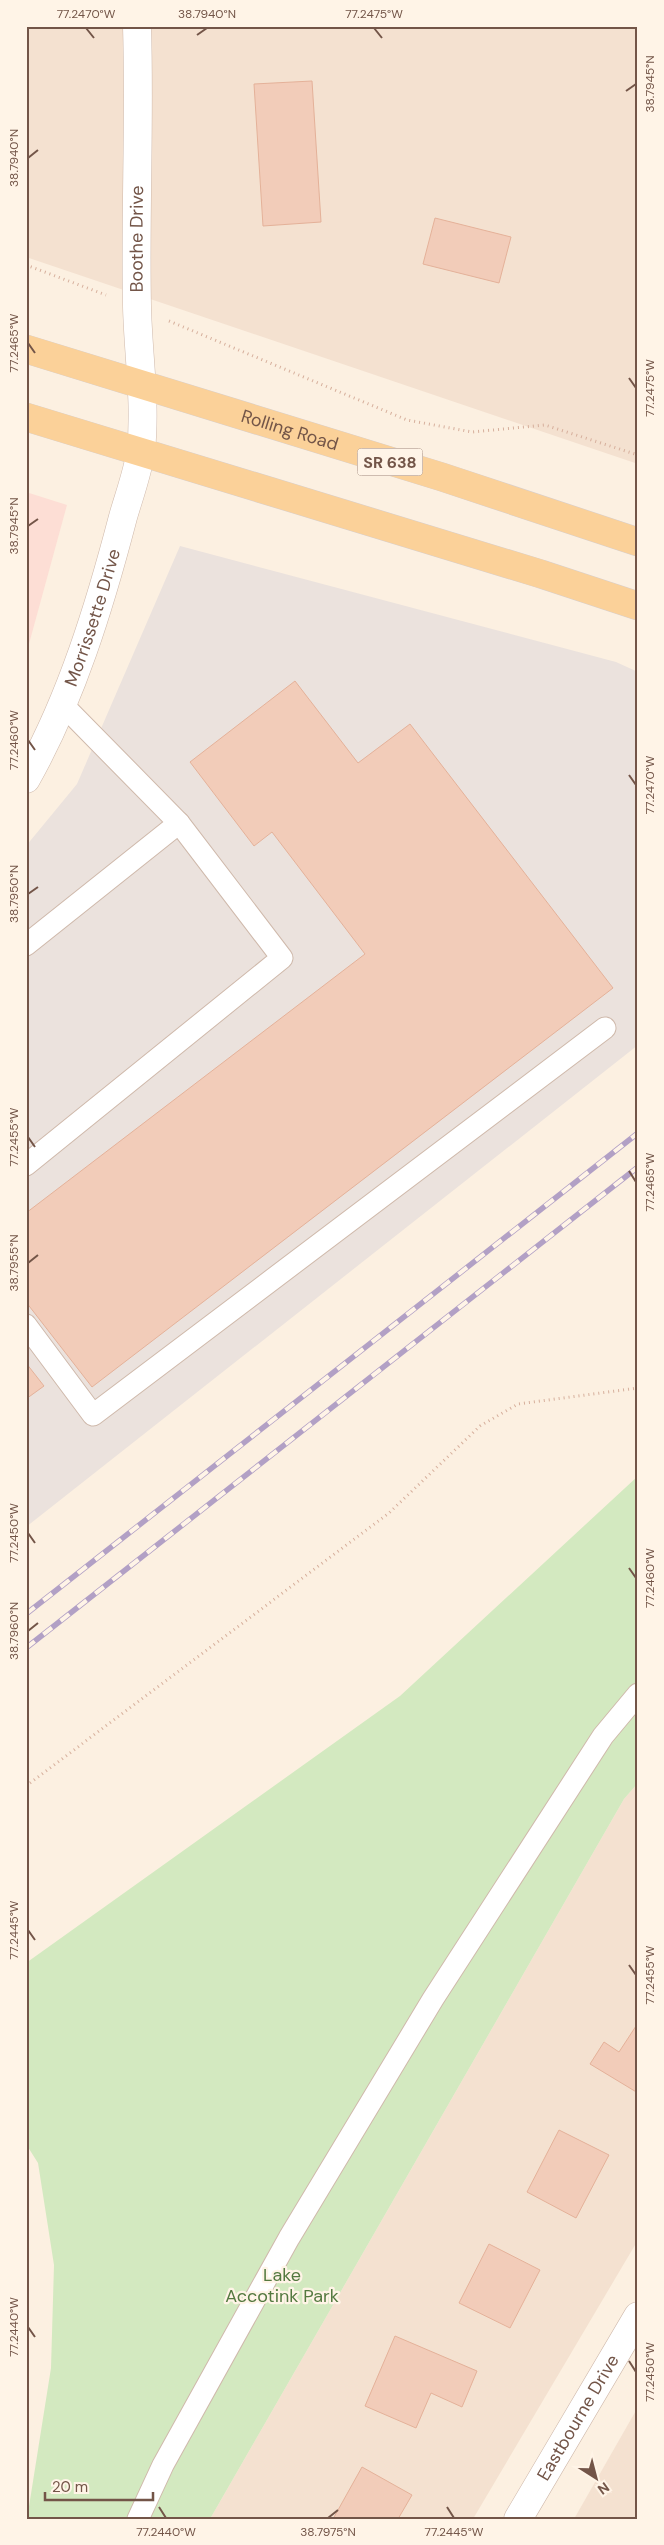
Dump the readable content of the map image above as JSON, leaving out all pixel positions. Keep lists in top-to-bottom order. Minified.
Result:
{"streets":{"main road":["Rolling Road","SR 638"],"street":["Boothe Drive","Morrissette Drive","Eastbourne Drive"]},"crossings":[["Boothe Drive","Rolling Road"],["Boothe Drive","Morrissette Drive"]],"parks":["Lake Accotink Park"],"scale_bar":"20 m","north":"bottom right","coordinates":["77.2470°W","38.7940°N","77.2475°W","38.7945°N","77.2465°W","77.2460°W","38.7950°N","77.2455°W","38.7955°N","77.2450°W","38.7960°N","77.2445°W","77.2440°W","38.7975°N"]}
